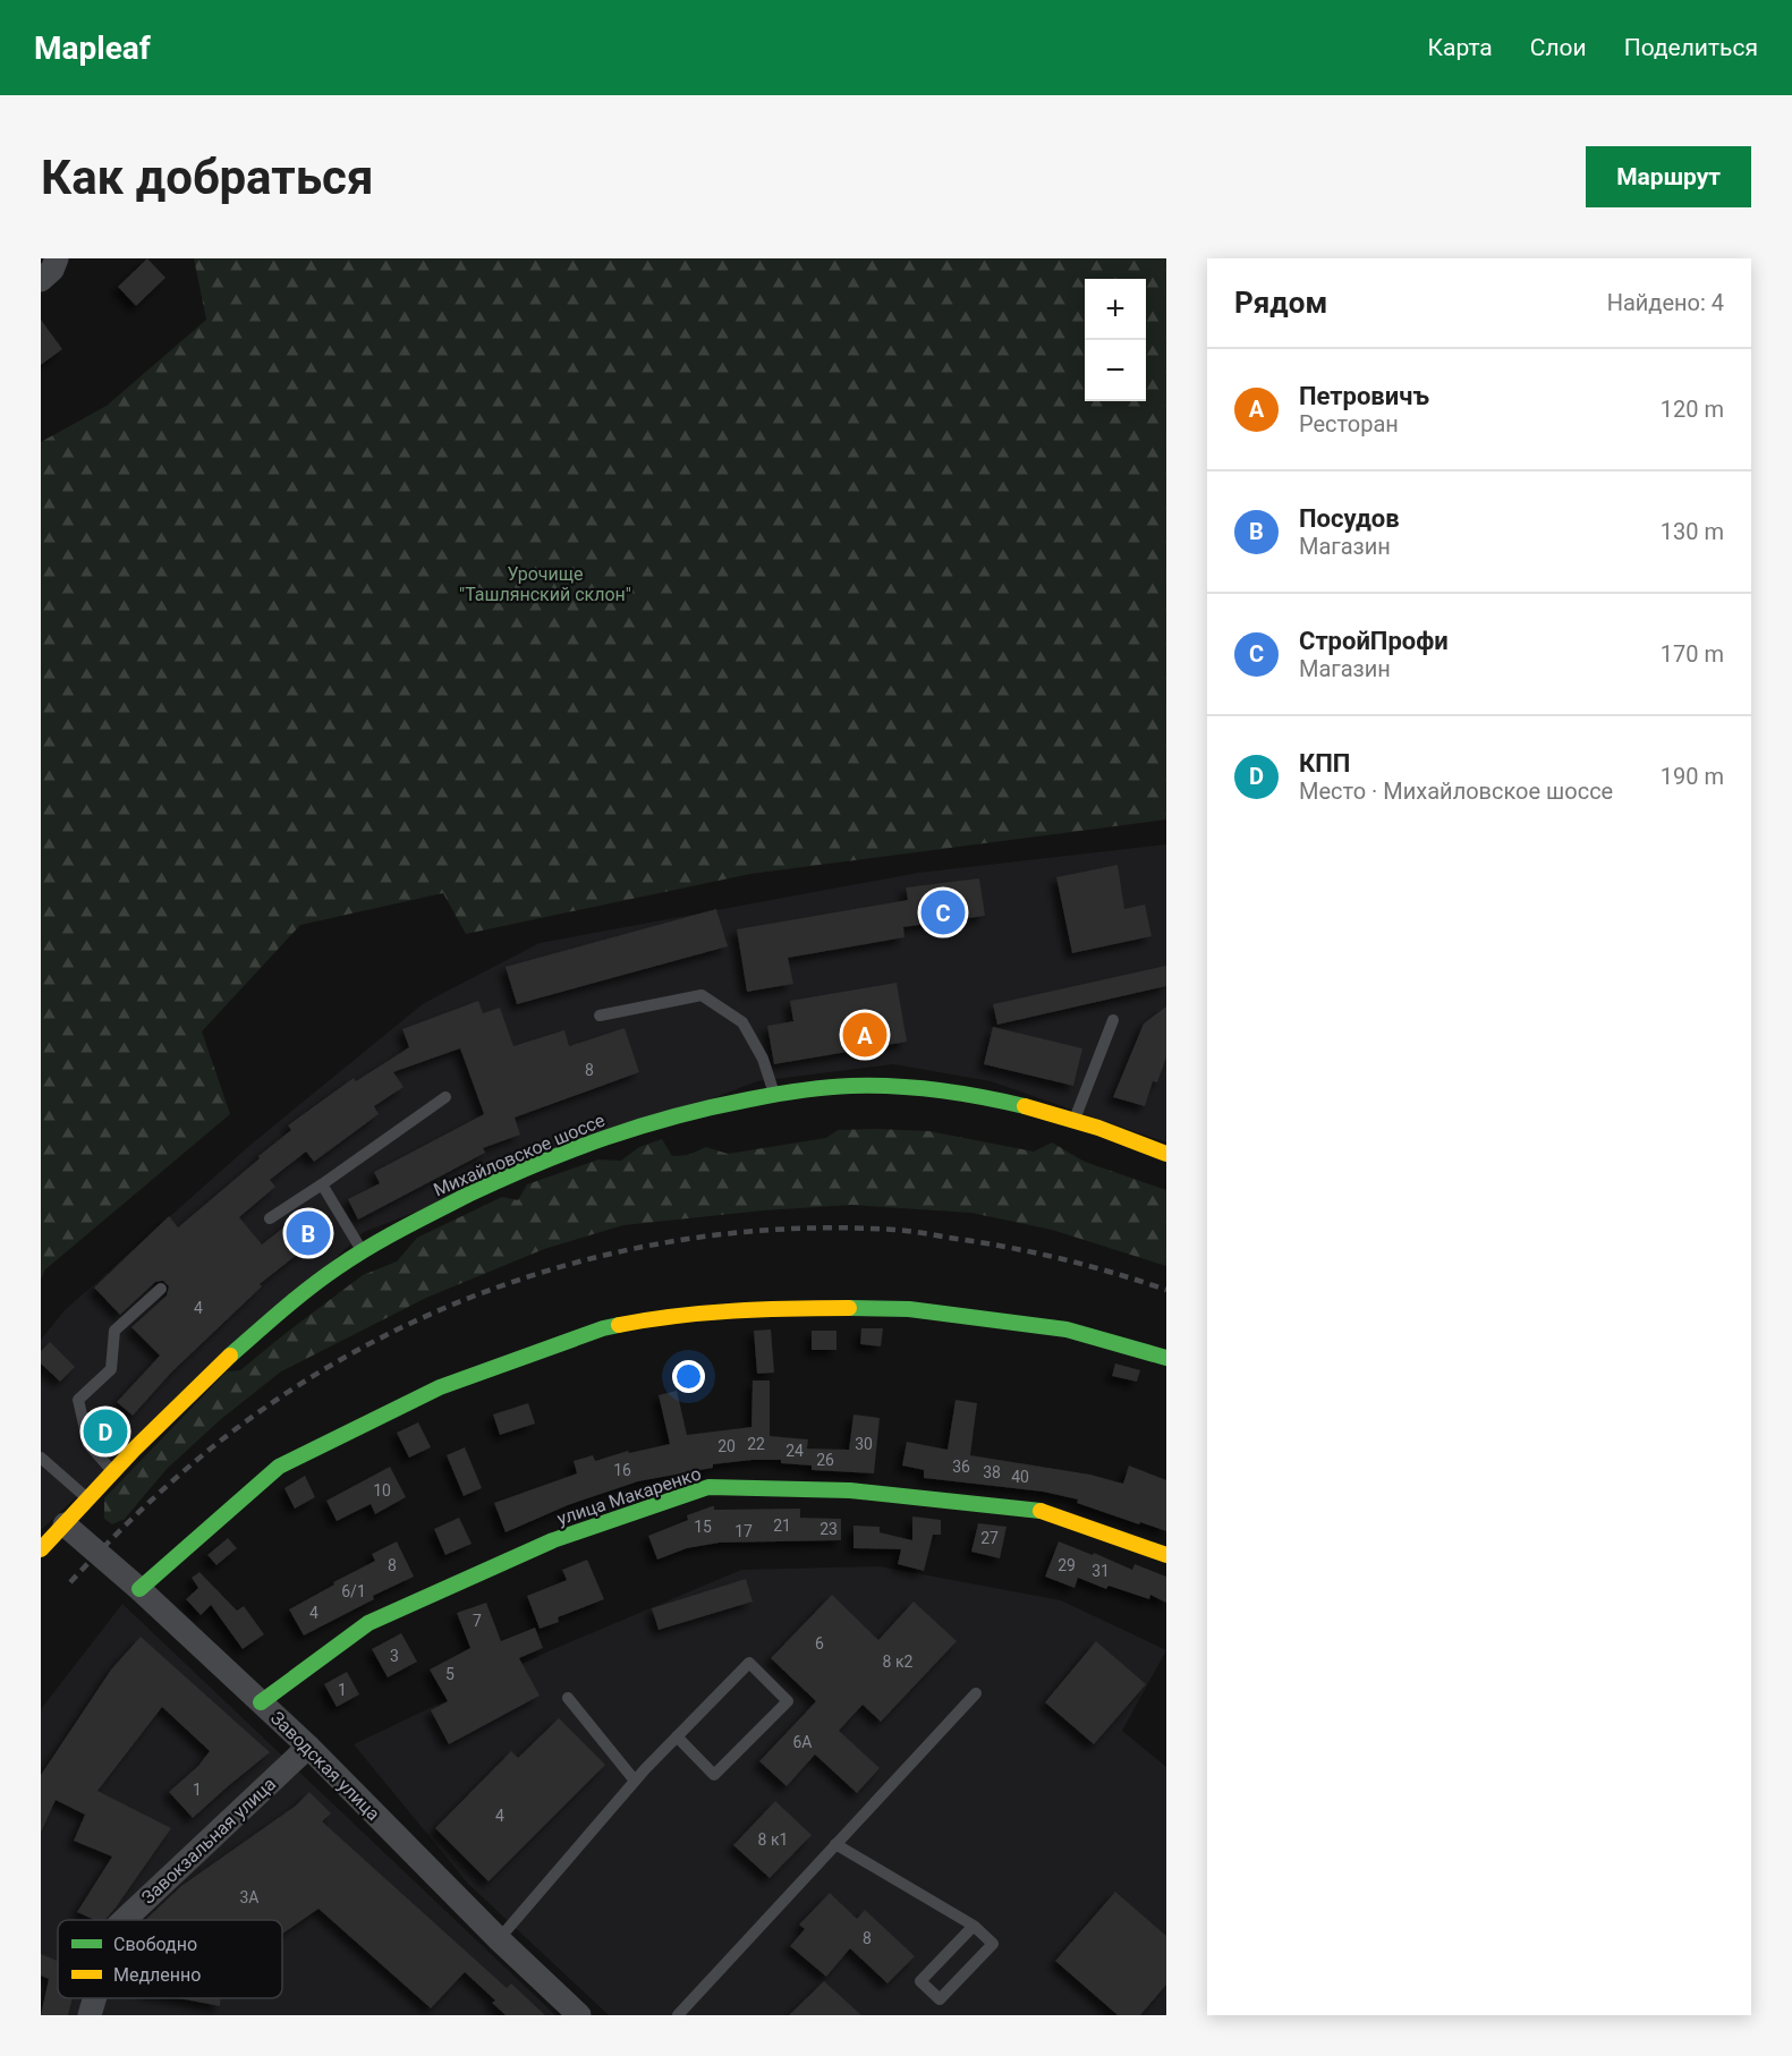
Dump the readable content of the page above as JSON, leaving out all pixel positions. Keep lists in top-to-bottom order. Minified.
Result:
{"streets":{"street":["Михайловское шоссе","улица Макаренко","Заводская улица","Завокзальная улица"]},"crossings":[["Михайловское шоссе","Заводская улица"],["улица Макаренко","Заводская улица"],["Заводская улица","Завокзальная улица"]],"parks":["Урочище \"Ташлянский склон\""],"house_numbers":["8","4","22","30","20","24","26","36","16","38","40","10","21","15","23","17","27","8","29","31","6/1","4","7","6","3","8 к2","5","1","6А","1","4","8 к1","3А","8"],"legend":["Свободно","Медленно"],"page":{"header":"Mapleaf","nav":["Карта","Слои","Поделиться"],"buttons":"Маршрут","title":"Как добраться","heading":["Рядом","Найдено: 4"],"map_buttons":["+","−"],"list":[{"mark":"A","name":"Петровичъ","note":"Ресторан","value":"120 m"},{"mark":"B","name":"Посудов","note":"Магазин","value":"130 m"},{"mark":"C","name":"СтройПрофи","note":"Магазин","value":"170 m"},{"mark":"D","name":"КПП","note":"Место · Михайловское шоссе","value":"190 m"}],"pins":["C","A","B","D"]}}
